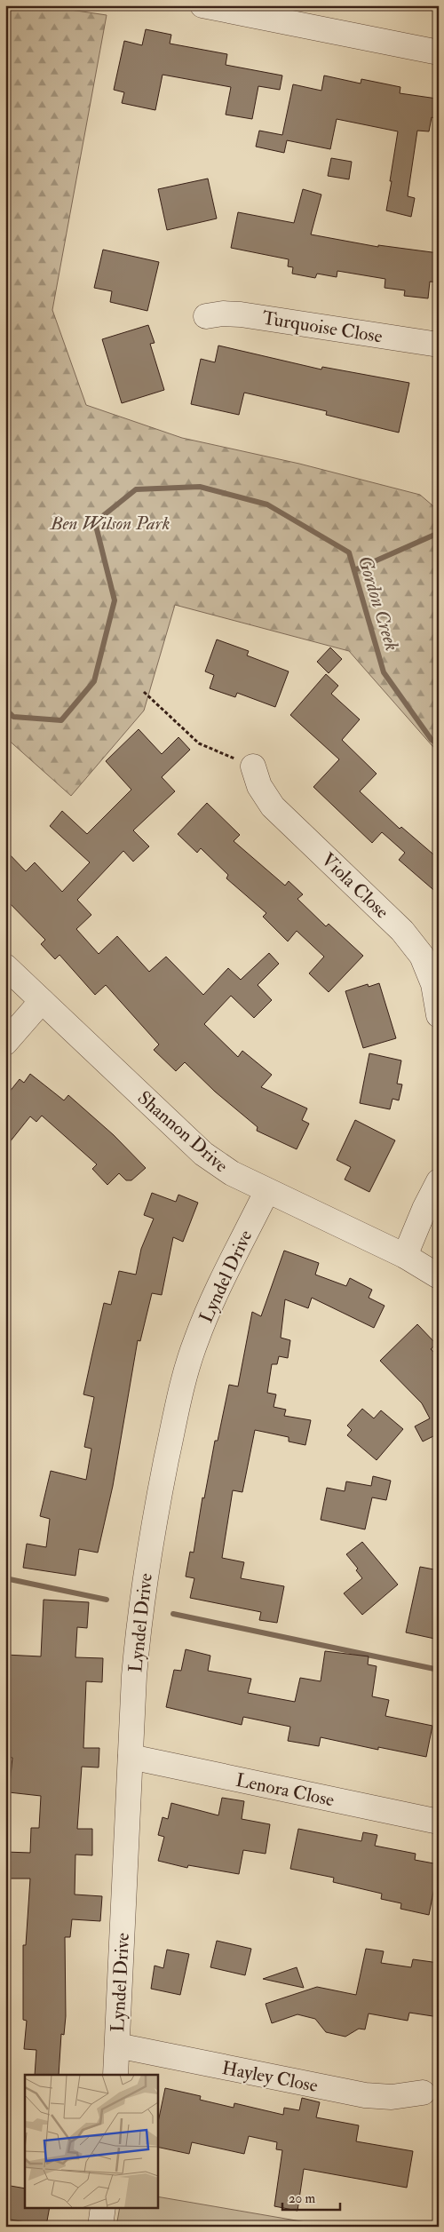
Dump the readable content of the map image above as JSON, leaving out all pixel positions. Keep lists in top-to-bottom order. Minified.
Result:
{"streets":{"street":["Turquoise Close","Viola Close","Shannon Drive","Lyndel Drive","Lenora Close","Hayley Close"]},"crossings":[["Shannon Drive","Lyndel Drive"],["Lyndel Drive","Lenora Close"],["Lyndel Drive","Hayley Close"]],"water":["Gordon Creek"],"parks":["Ben Wilson Park"],"scale_bar":"20 m"}
